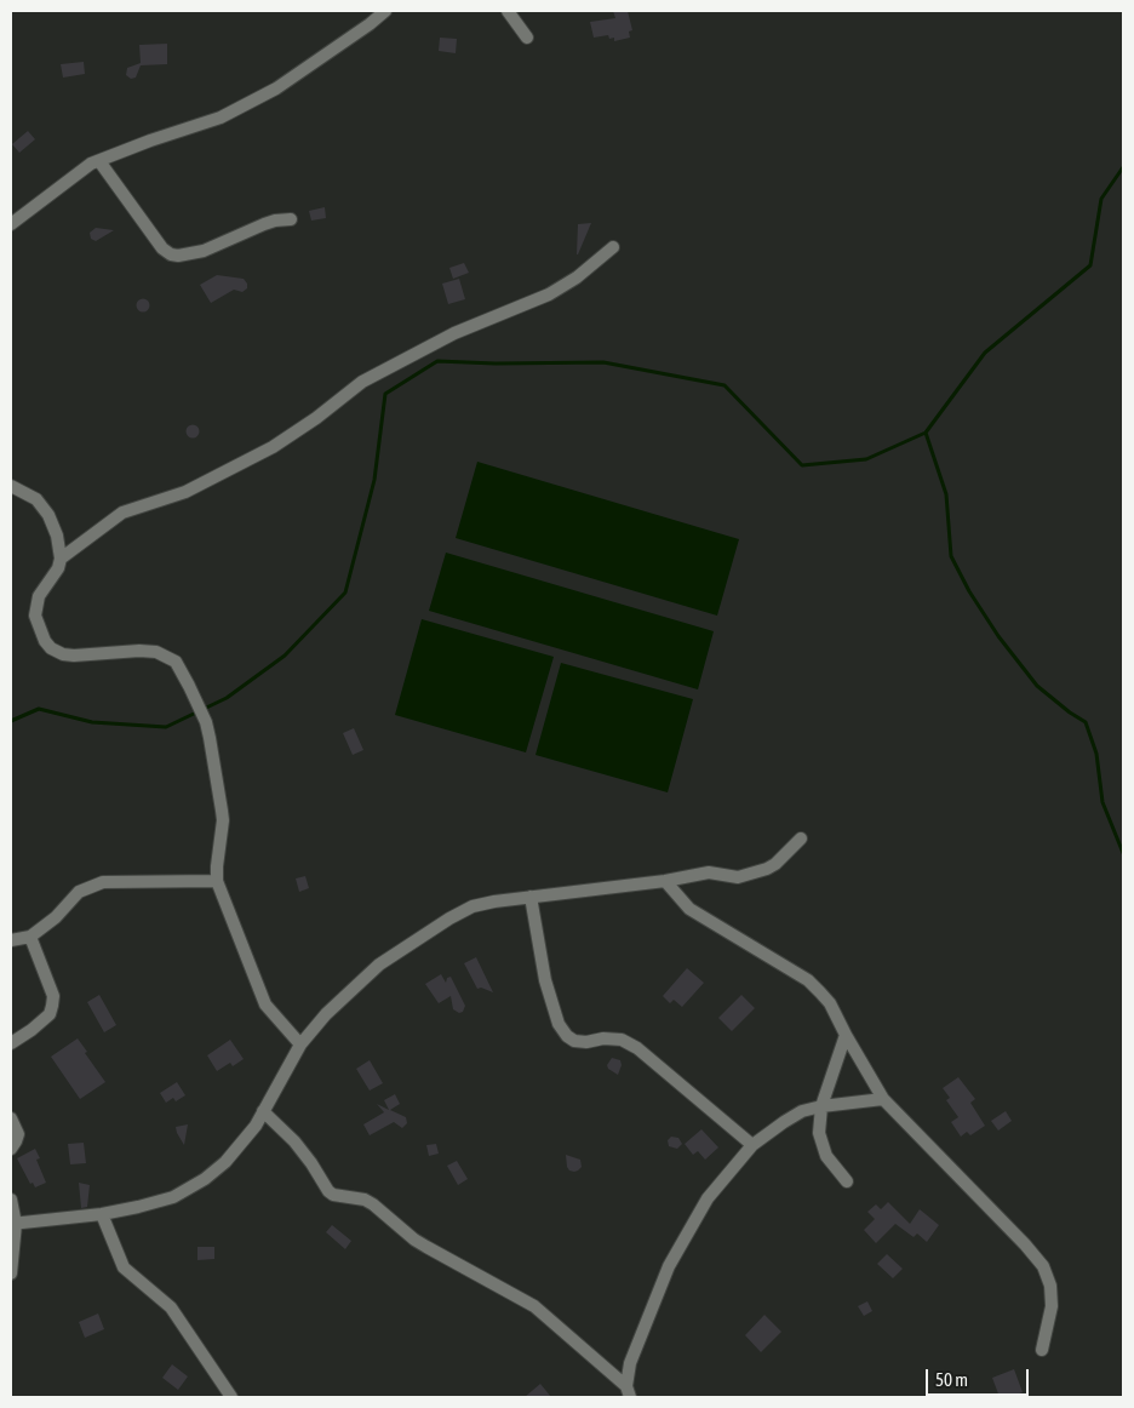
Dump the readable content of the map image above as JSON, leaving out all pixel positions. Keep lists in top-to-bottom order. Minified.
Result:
{"scale_bar":"50 m"}
